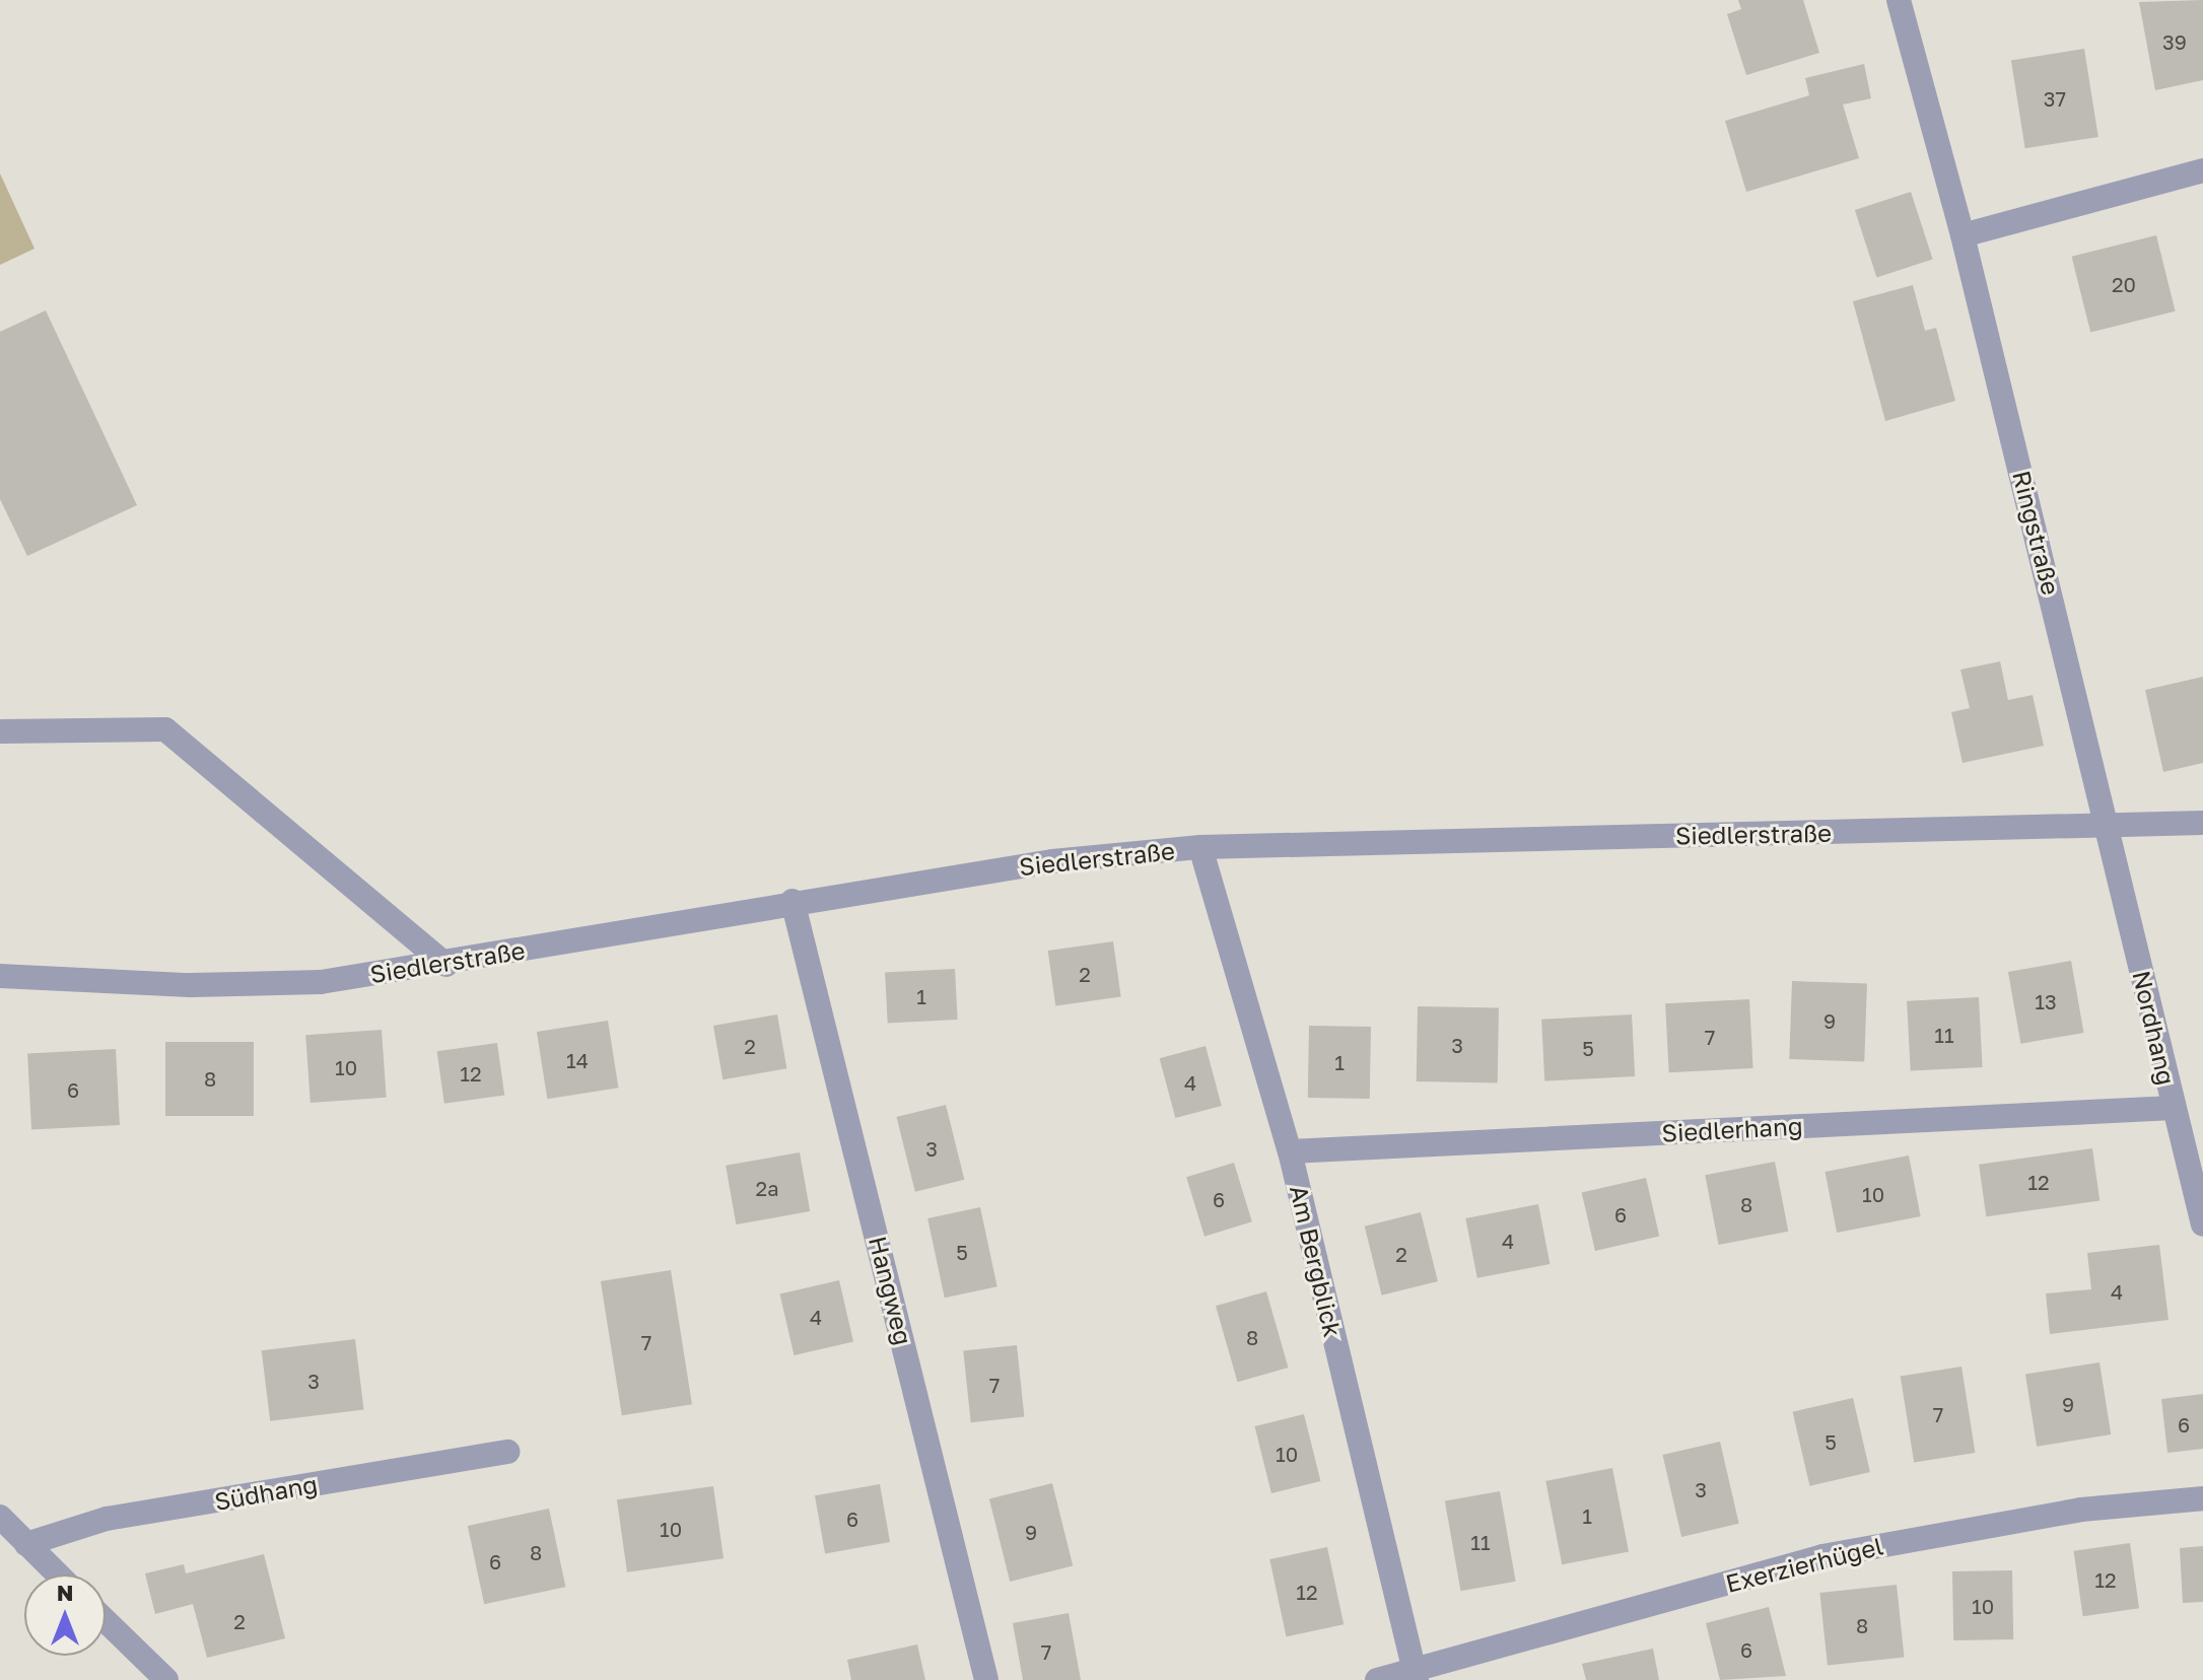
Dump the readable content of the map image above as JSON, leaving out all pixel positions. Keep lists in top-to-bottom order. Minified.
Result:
{"streets":{"street":["Ringstraße","Siedlerstraße","Nordhang","Siedlerhang","Am Bergblick","Hangweg","Südhang","Exerzierhügel"]},"crossings":[["Ringstraße","Siedlerstraße"],["Ringstraße","Nordhang"],["Siedlerstraße","Nordhang"],["Siedlerstraße","Am Bergblick"],["Siedlerstraße","Hangweg"],["Nordhang","Siedlerhang"],["Siedlerhang","Am Bergblick"],["Am Bergblick","Exerzierhügel"]],"house_numbers":["39","37","20","2","1","13","9","11","7","3","2","5","14","1","10","12","8","4","6","3","12","2a","10","6","8","6","4","5","2","4","4","8","7","3","7","9","7","6","5","10","3","1","6","10","9","11","8","6","12","12","10","2","8","6","7"],"north":"top"}
